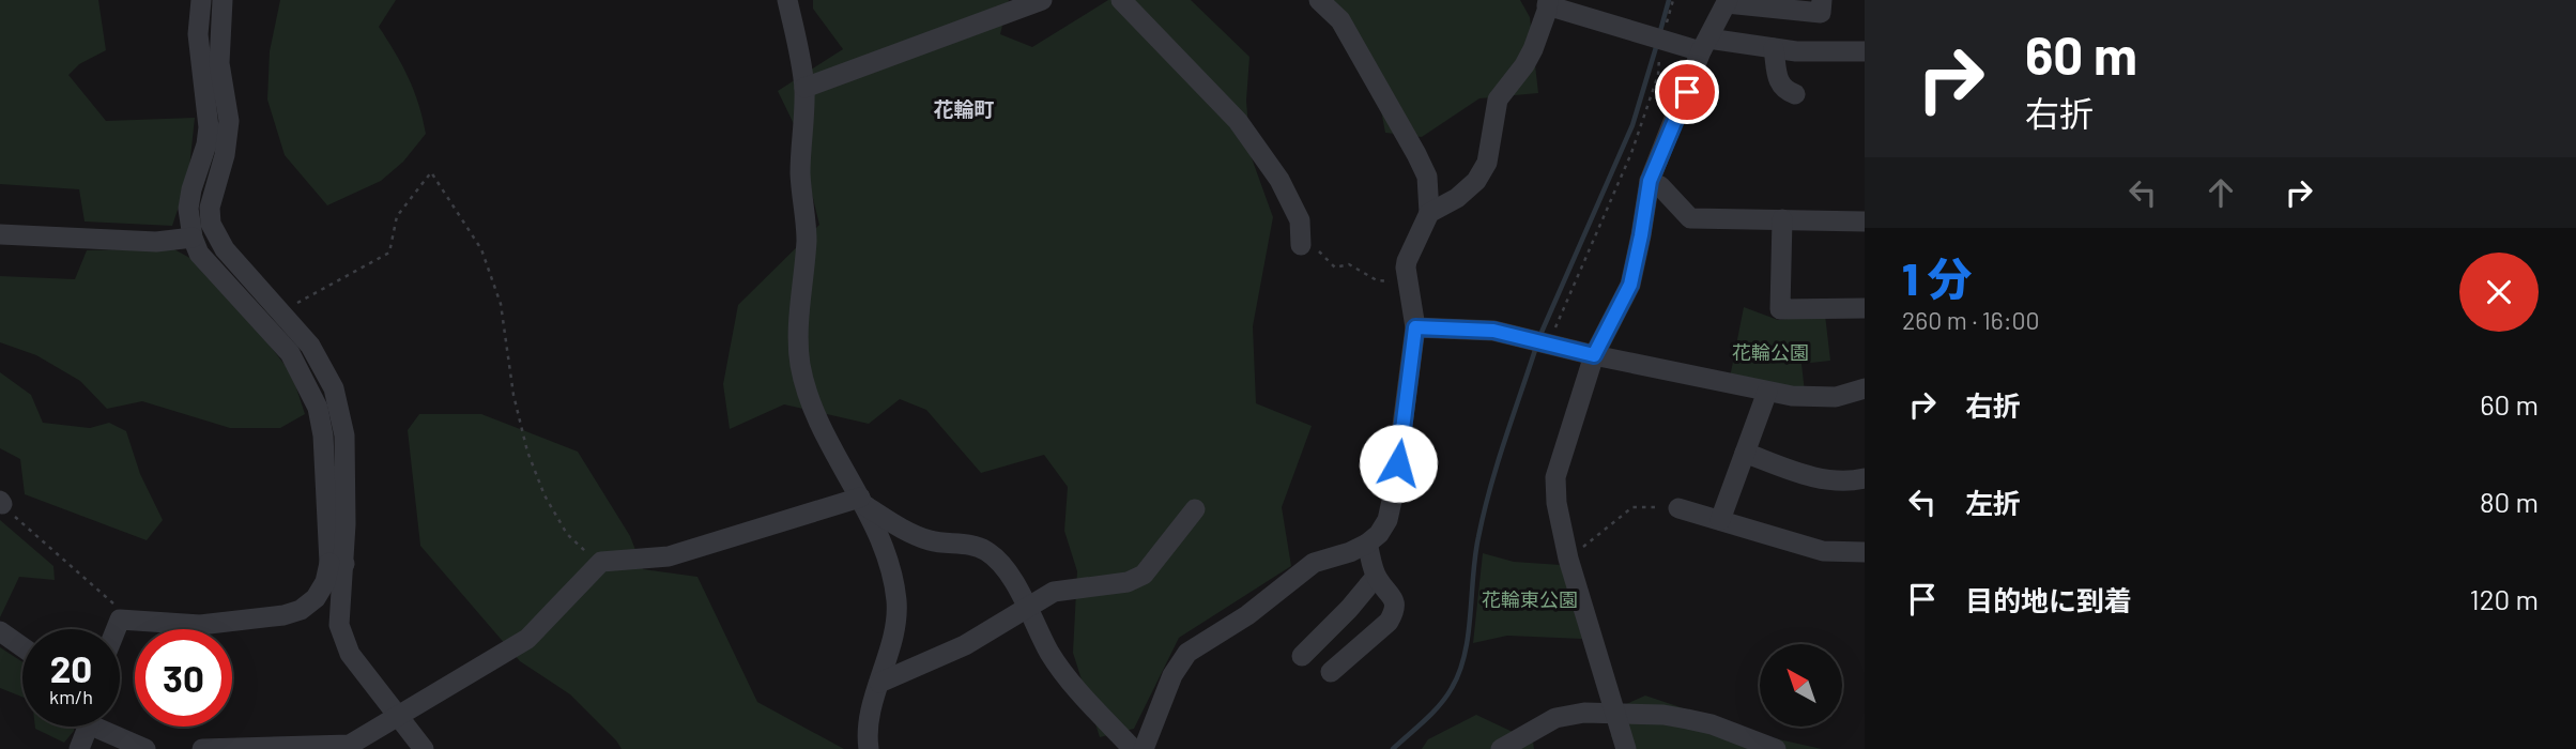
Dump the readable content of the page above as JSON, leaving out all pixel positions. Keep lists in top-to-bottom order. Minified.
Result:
{"districts":["花輪町"],"parks":["花輪公園","花輪東公園"],"north":"top left","page":{"turn":["60 m","右折"],"heading":["1 分","260 m · 16:00"],"list":[{"name":"右折","value":"60 m"},{"name":"左折","value":"80 m"},{"name":"目的地に到着","value":"120 m"}],"speed":"20 km/h","limit":"30"}}
